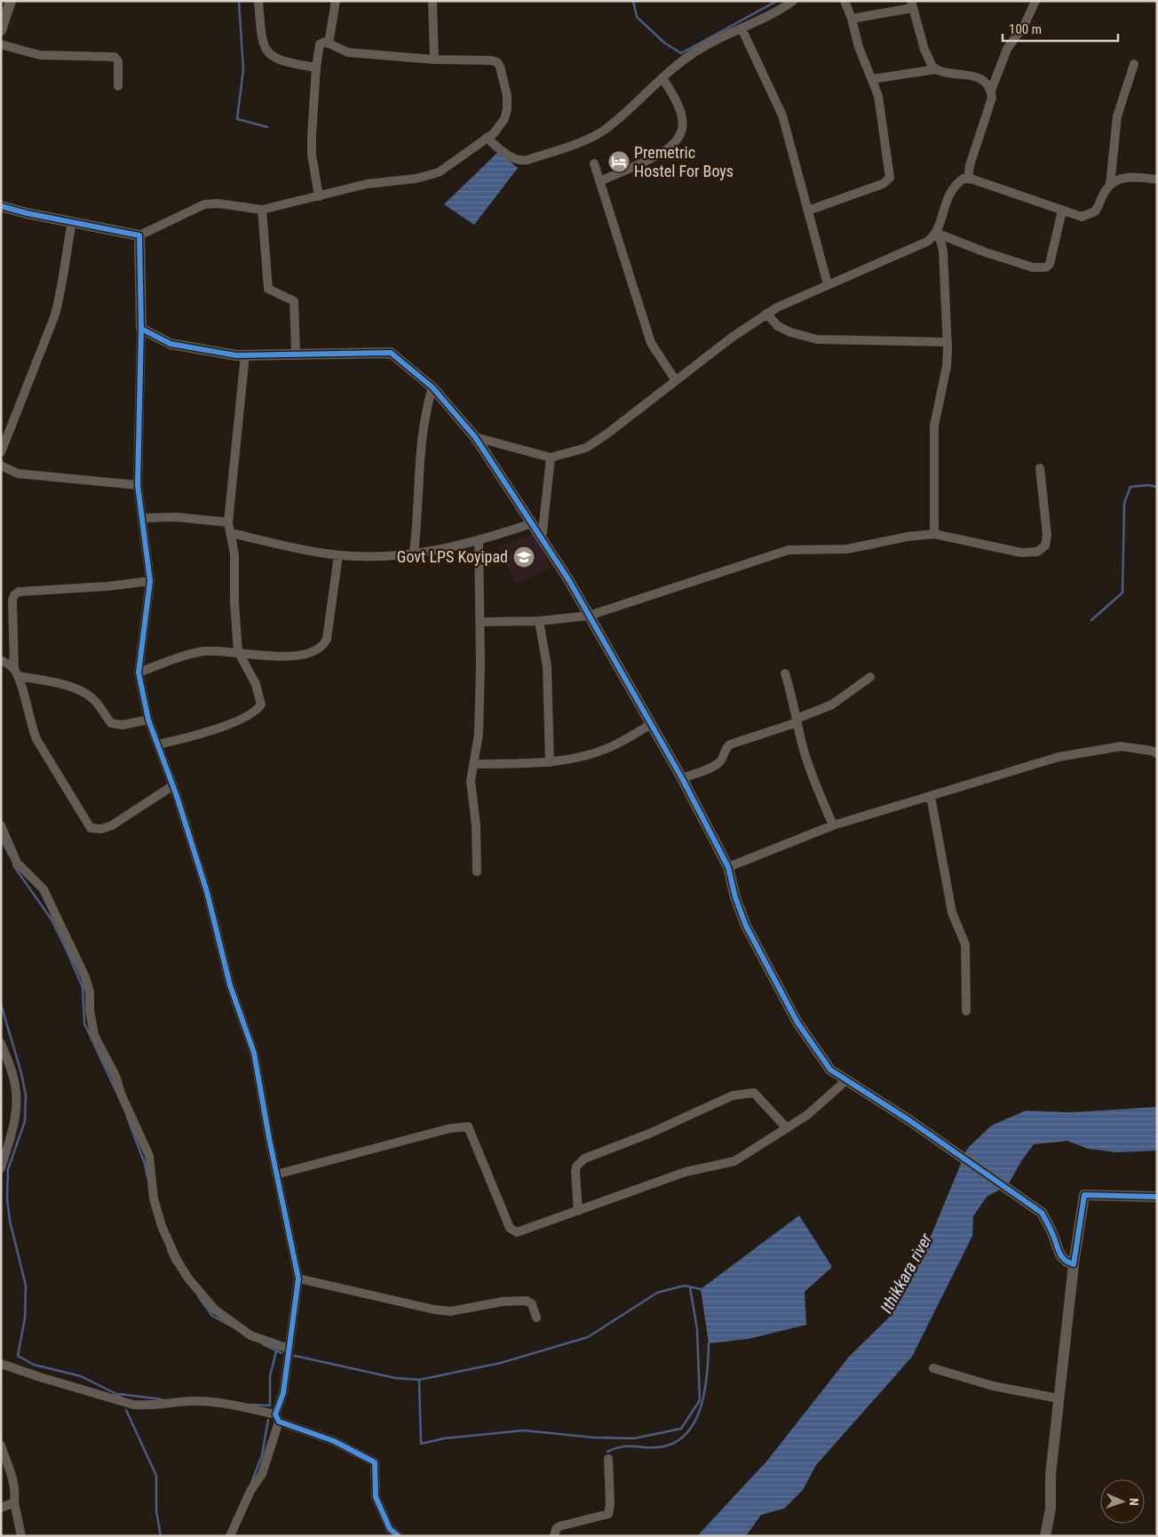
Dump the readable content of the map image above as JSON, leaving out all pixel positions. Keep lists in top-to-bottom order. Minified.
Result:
{"water":["Ithikkara river"],"places":{"hotel":["Premetric Hostel For Boys"],"school or university":["Govt LPS Koyipad"]},"scale_bar":"100 m","north":"right"}
